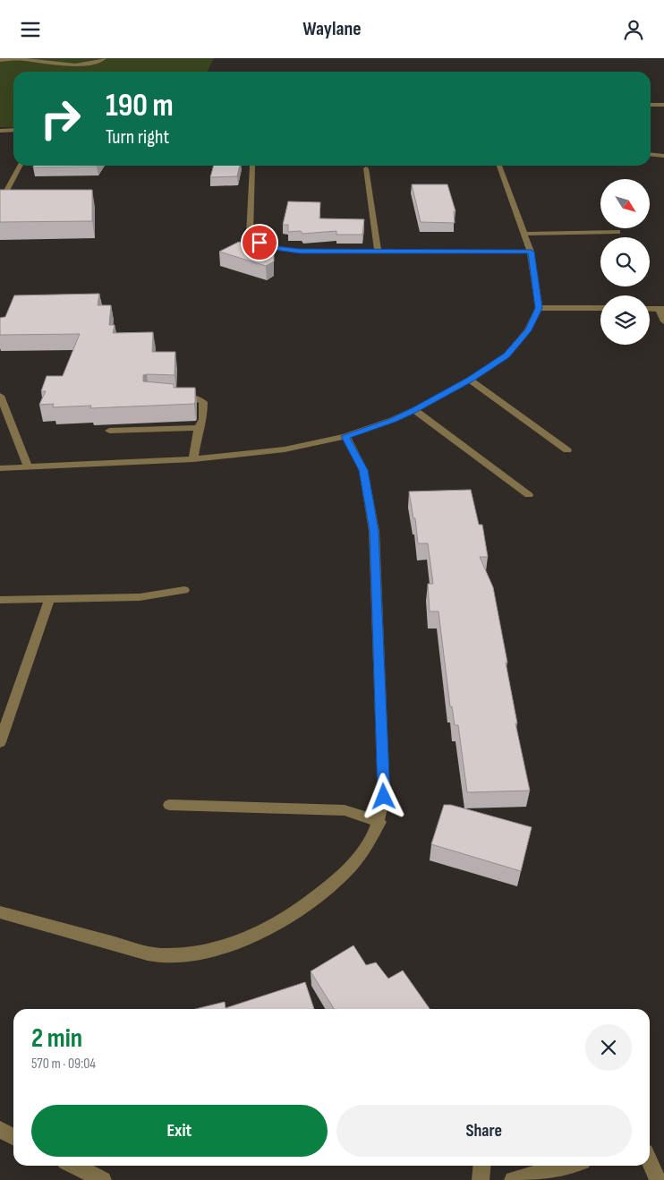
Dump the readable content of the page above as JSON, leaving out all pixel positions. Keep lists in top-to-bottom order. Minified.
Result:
{"north":"bottom right","page":{"header":"Waylane","turn":["190 m","Turn right"],"heading":["2 min","570 m · 09:04"],"buttons":["Exit","Share"]}}
